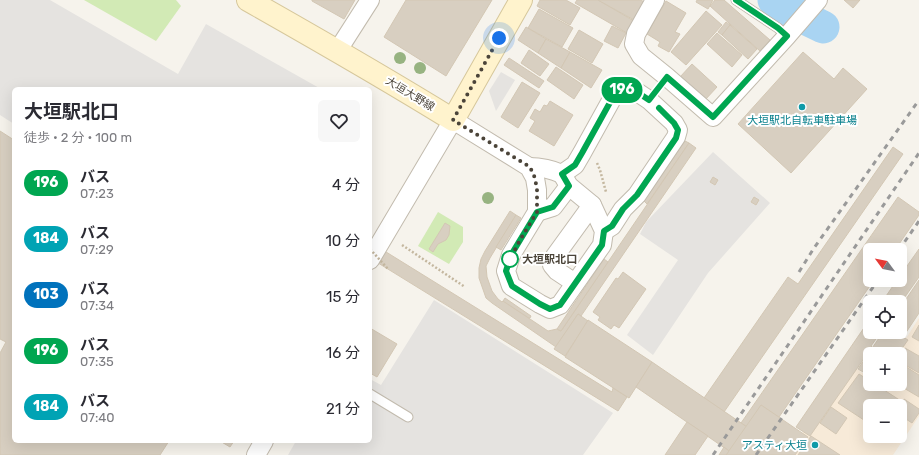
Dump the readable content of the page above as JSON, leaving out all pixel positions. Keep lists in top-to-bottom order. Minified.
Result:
{"streets":{"main road":["大垣大野線"]},"places":["大垣駅北自転車駐車場","大垣駅北口","アスティ大垣"],"lines":["bus line 196"],"north":"top left","page":{"on_map":"196","heading":["大垣駅北口","徒歩 · 2 分 · 100 m"],"list":[{"mark":"196","name":"バス","note":"07:23","value":"4 分"},{"mark":"184","name":"バス","note":"07:29","value":"10 分"},{"mark":"103","name":"バス","note":"07:34","value":"15 分"},{"mark":"196","name":"バス","note":"07:35","value":"16 分"},{"mark":"184","name":"バス","note":"07:40","value":"21 分"}],"map_buttons":["+","−"]}}
